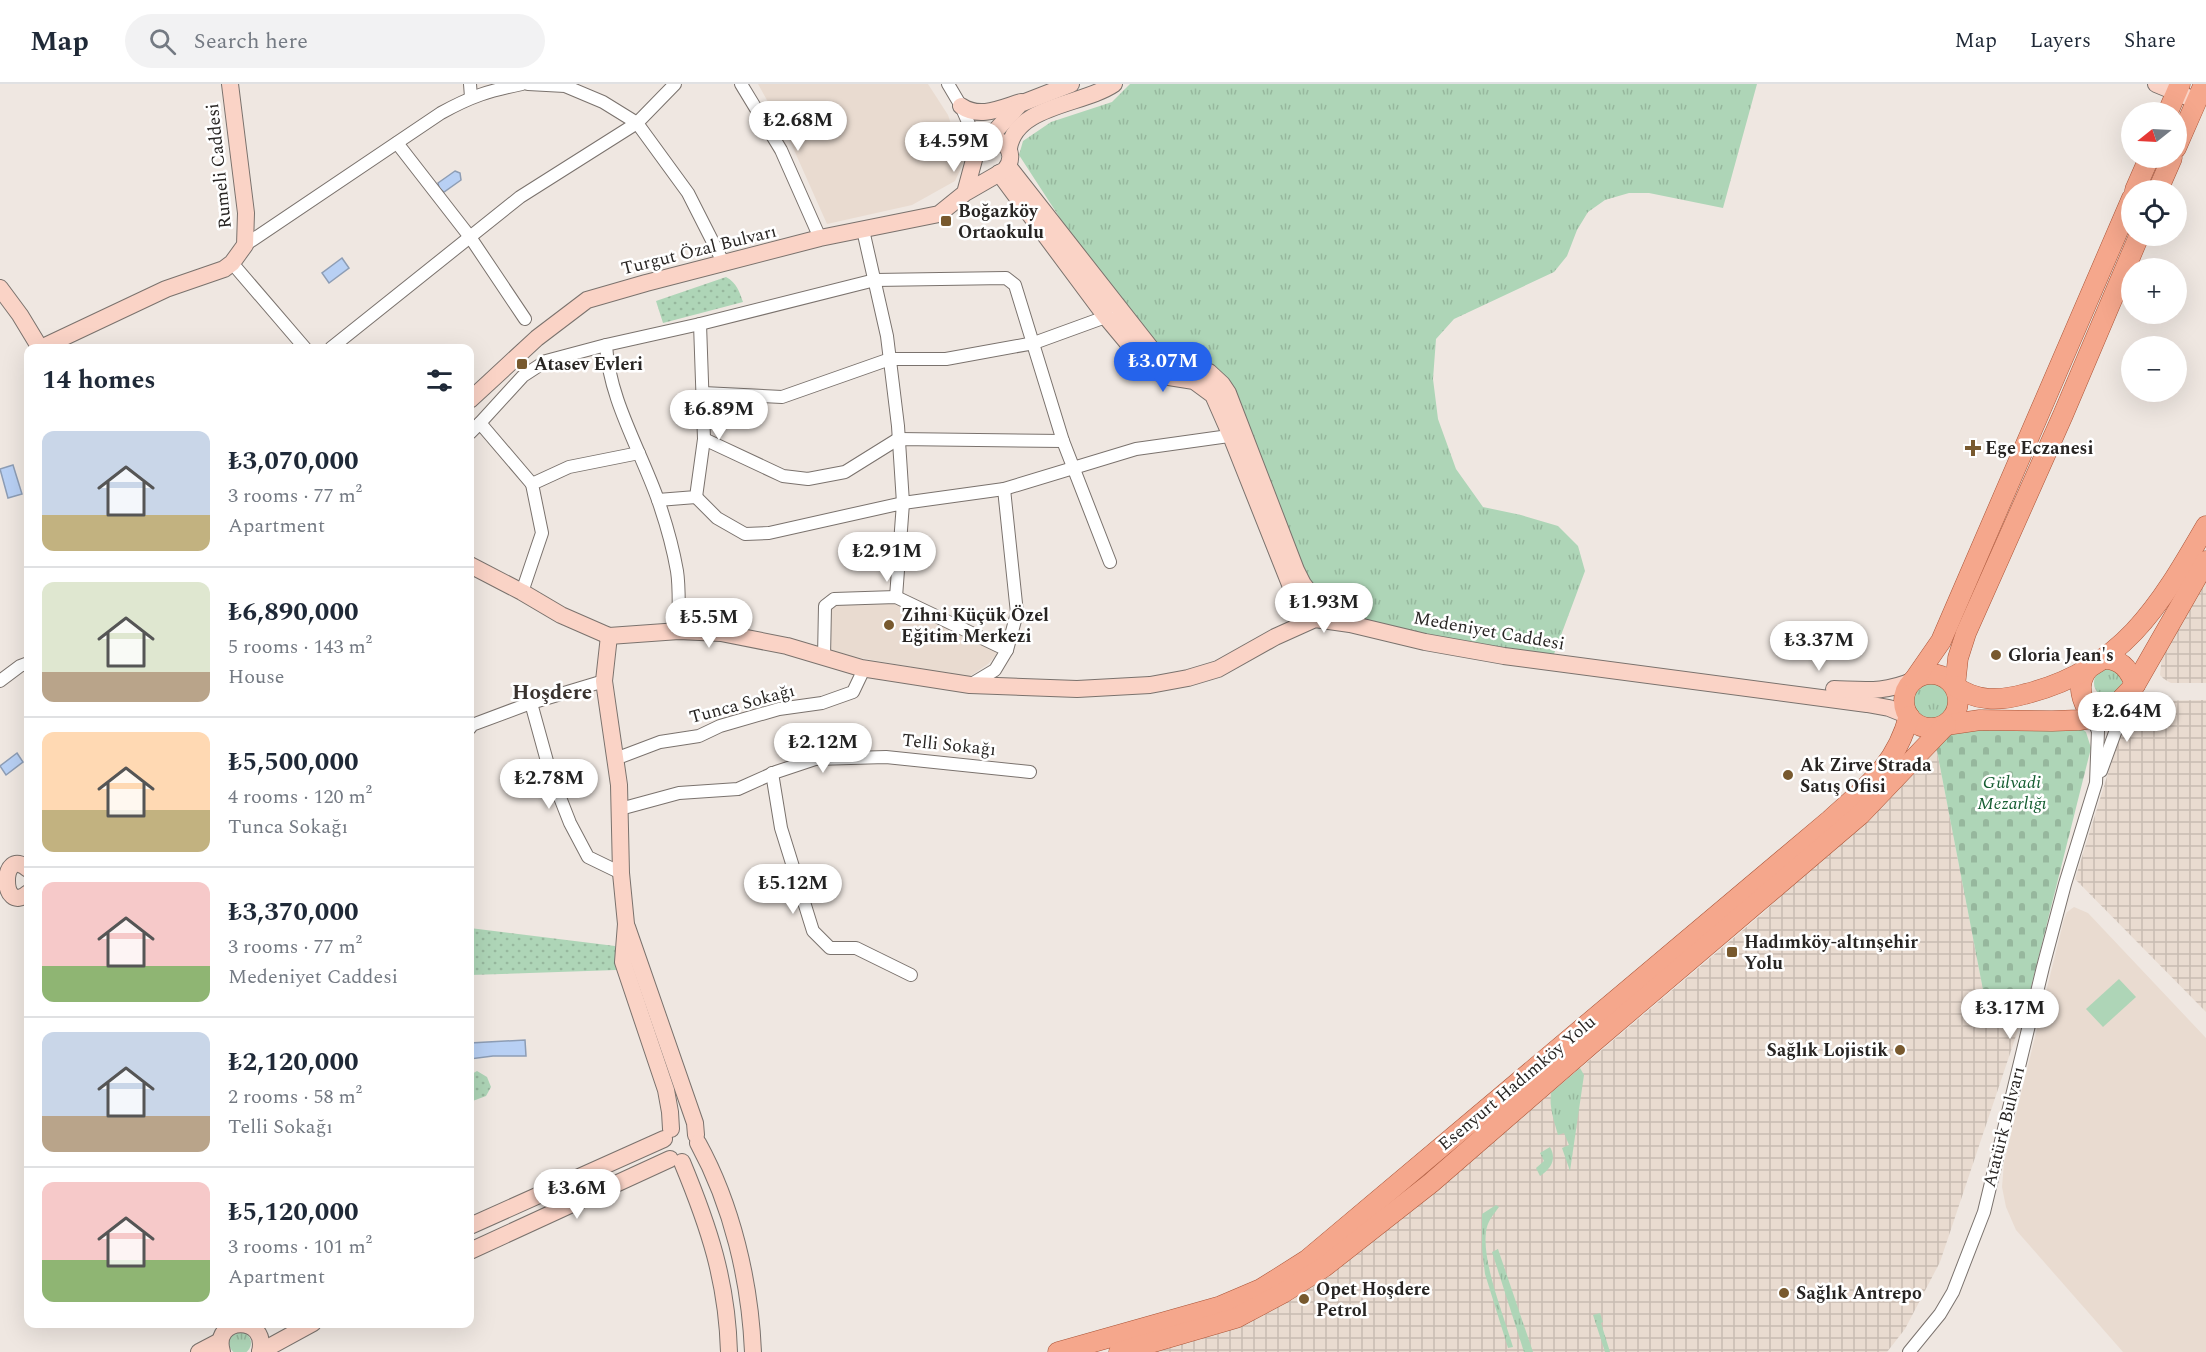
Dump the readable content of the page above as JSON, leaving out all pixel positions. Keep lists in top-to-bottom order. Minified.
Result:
{"streets":{"main road":["Esenyurt Hadımköy Yolu","Atatürk Bulvarı"],"street":["Rumeli Caddesi","Turgut Özal Bulvarı","Medeniyet Caddesi","Tunca Sokağı","Telli Sokağı"]},"crossings":[["Esenyurt Hadımköy Yolu","Atatürk Bulvarı"]],"districts":["Hoşdere"],"parks":["Gülvadi Mezarlığı"],"places":{"transit":["Boğazköy Ortaokulu","Atasev Evleri","Hadımköy-altınşehir Yolu"],"health":["Ege Eczanesi"],"other":["Zihni Küçük Özel Eğitim Merkezi","Gloria Jean's","Ak Zirve Strada Satış Ofisi","Sağlık Lojistik","Sağlık Antrepo","Opet Hoşdere Petrol"]},"north":"left","page":{"header":"Map","search":"Search here","nav":["Map","Layers","Share"],"price":["₺2.68M","₺4.59M","₺3.07M","₺6.89M","₺2.91M","₺1.93M","₺5.5M","₺3.37M","₺2.64M","₺2.12M","₺2.78M","₺5.12M","₺3.17M","₺3.6M"],"map_buttons":["+","−"],"heading":"14 homes","list":[{"name":"₺3,070,000","note":"3 rooms · 77 m² · Apartment"},{"name":"₺6,890,000","note":"5 rooms · 143 m² · House"},{"name":"₺5,500,000","note":"4 rooms · 120 m² · Tunca Sokağı"},{"name":"₺3,370,000","note":"3 rooms · 77 m² · Medeniyet Caddesi"},{"name":"₺2,120,000","note":"2 rooms · 58 m² · Telli Sokağı"},{"name":"₺5,120,000","note":"3 rooms · 101 m² · Apartment"}]}}
